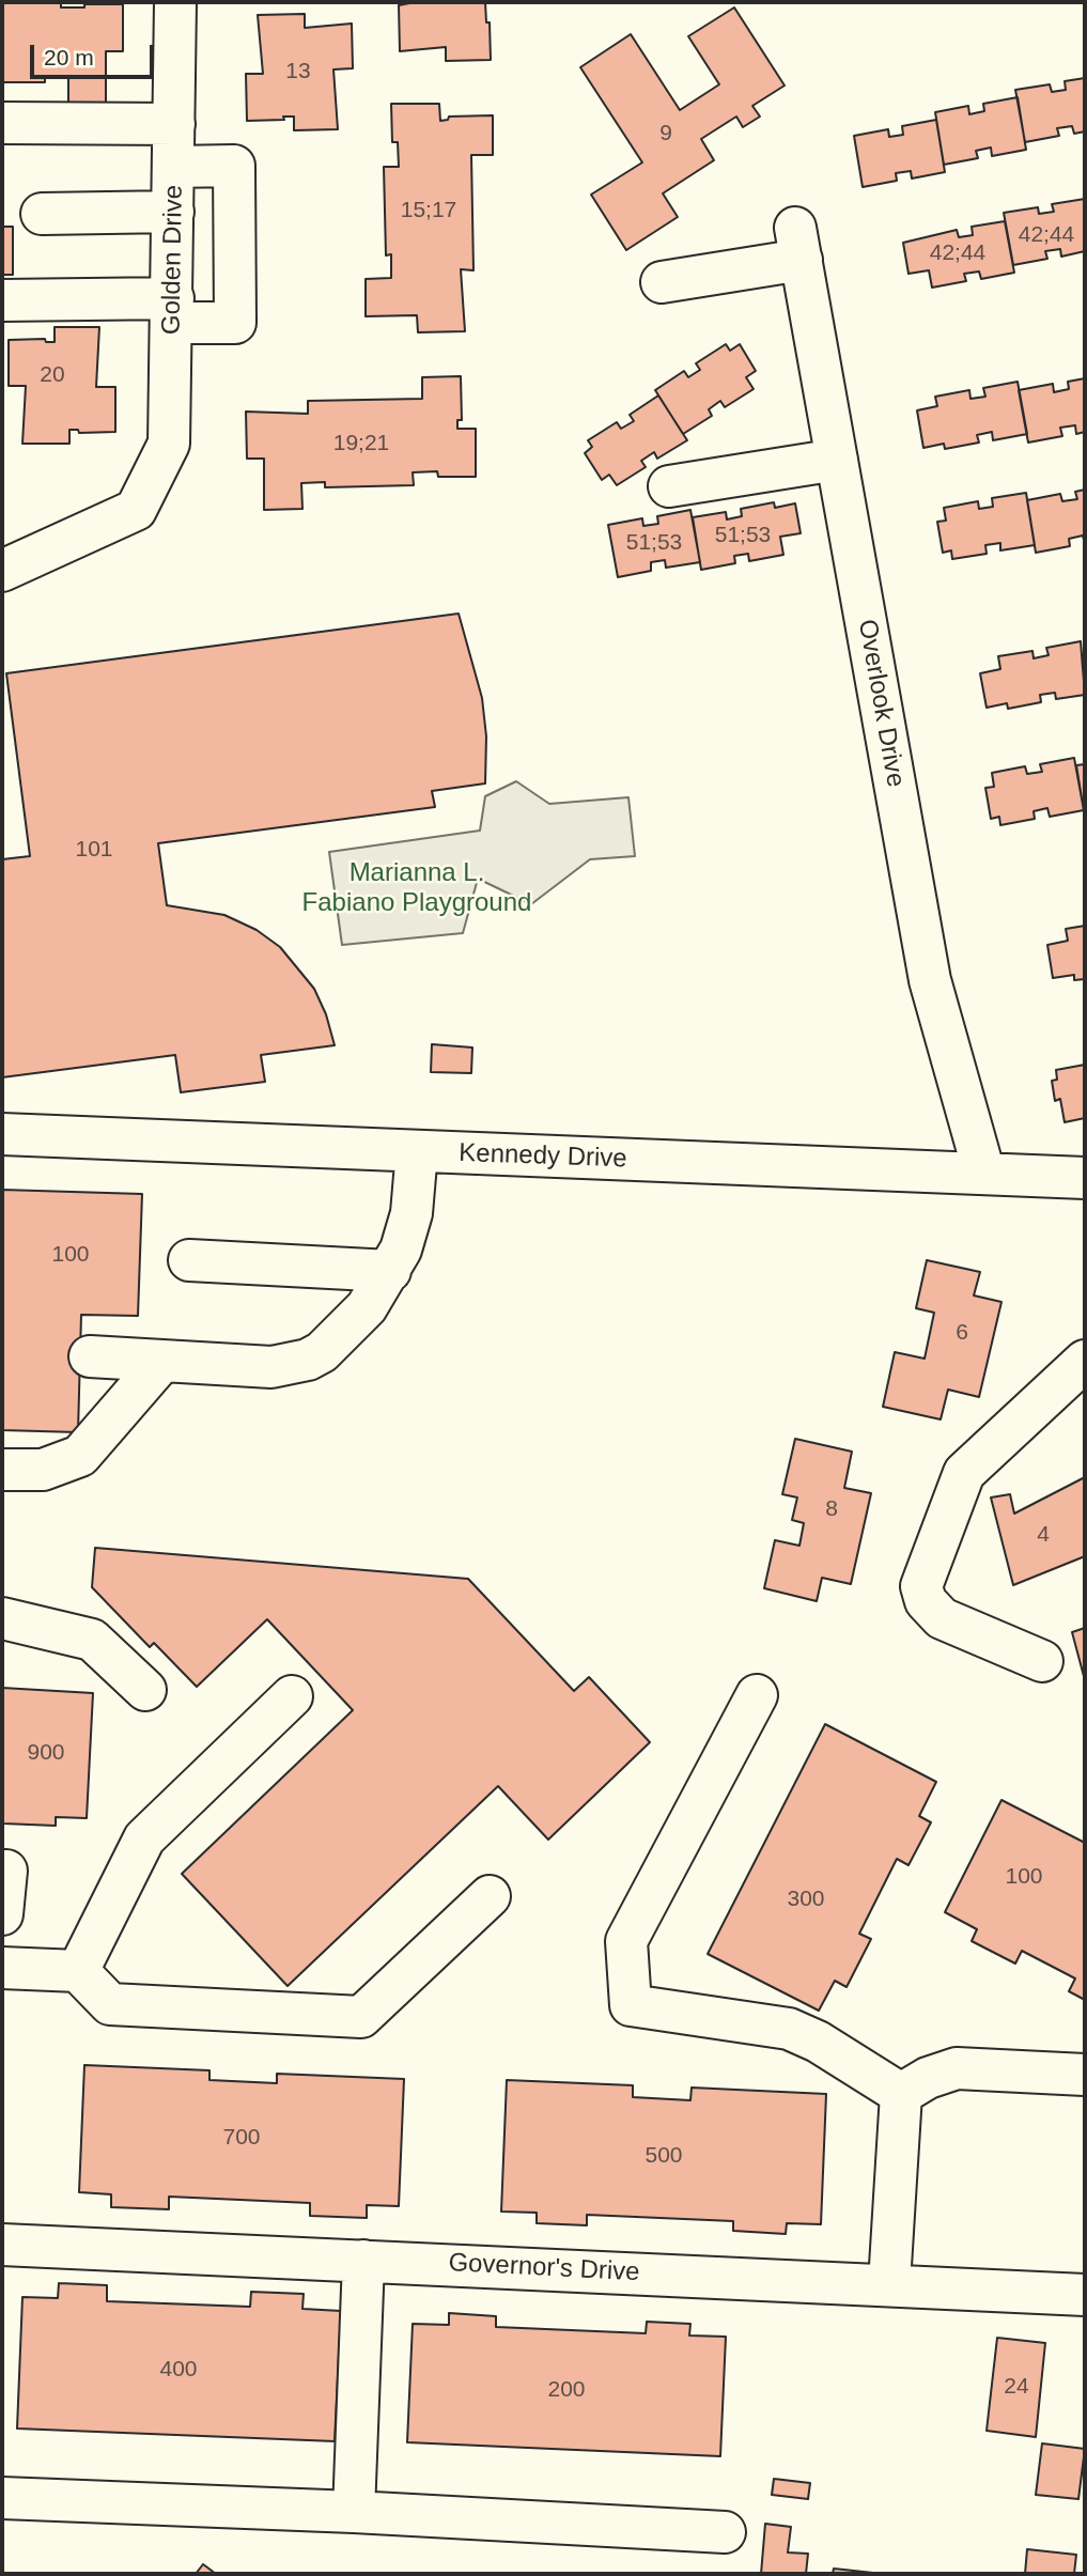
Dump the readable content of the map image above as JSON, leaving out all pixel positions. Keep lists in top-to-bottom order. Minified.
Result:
{"streets":{"street":["Golden Drive","Overlook Drive","Kennedy Drive","Governor's Drive"]},"crossings":[["Overlook Drive","Kennedy Drive"]],"parks":["Marianna L. Fabiano Playground"],"house_numbers":["13","9","15;17","42;44","42;44","20","19;21","51;53","51;53","101","100","6","8","4","900","100","300","700","500","400","24","200"],"scale_bar":"20 m"}
